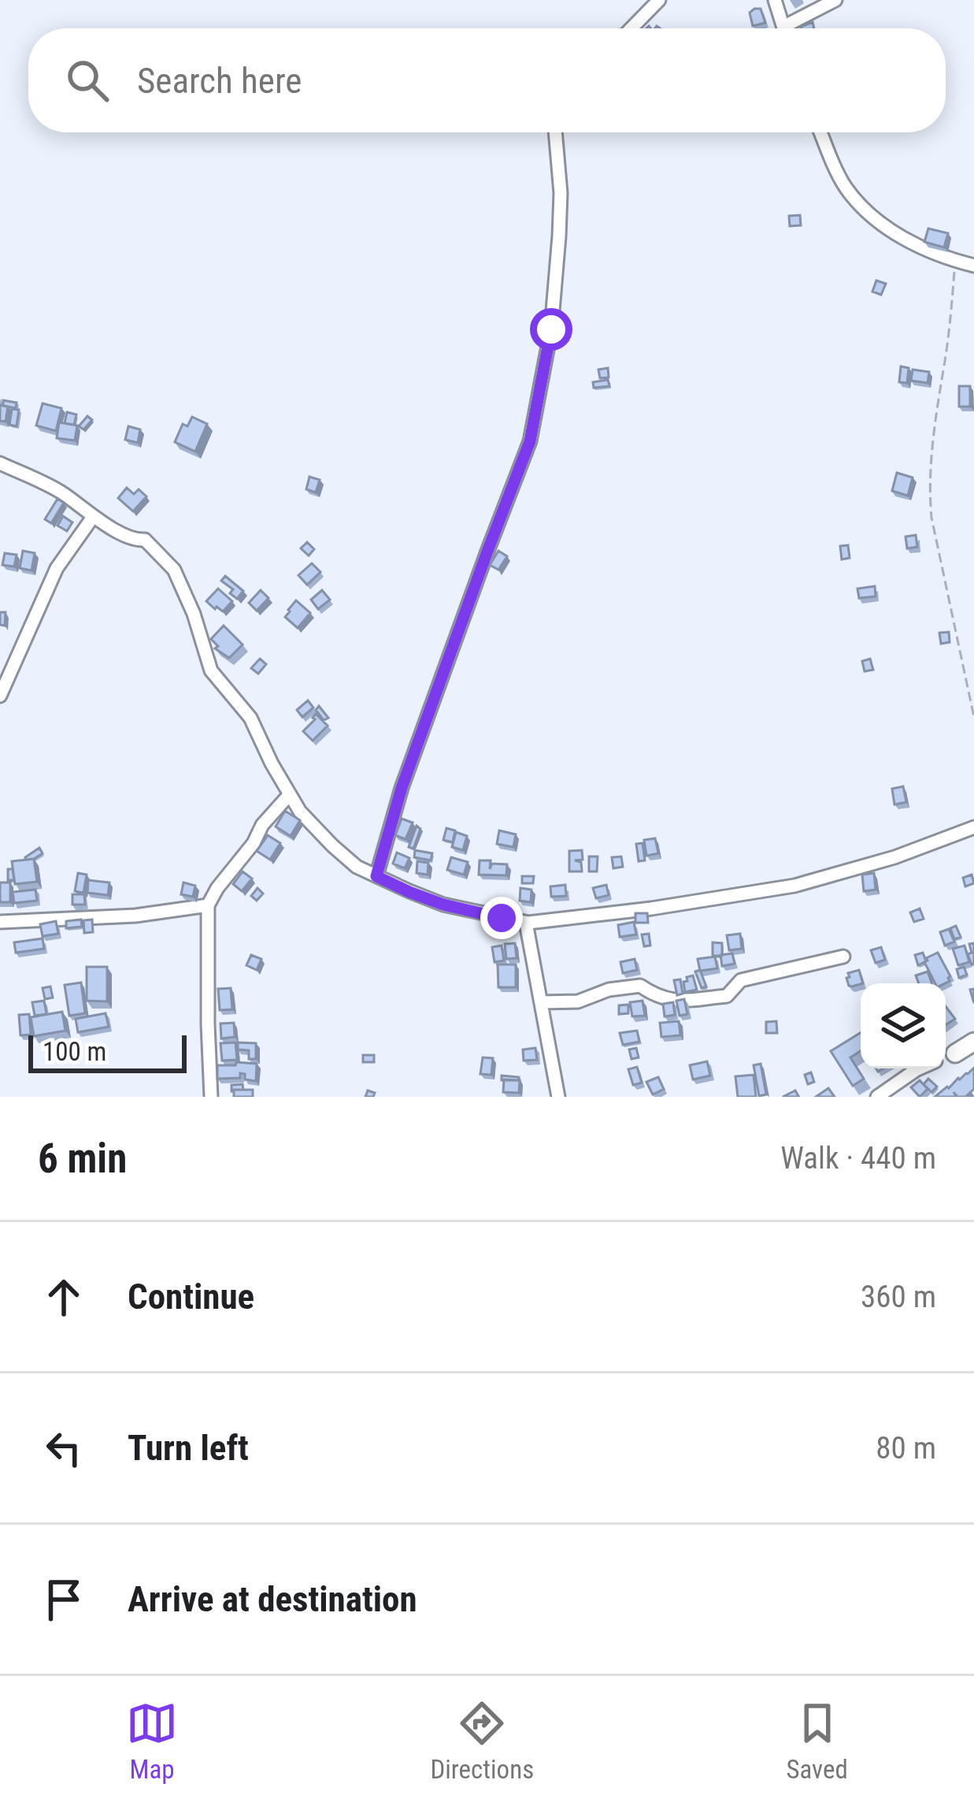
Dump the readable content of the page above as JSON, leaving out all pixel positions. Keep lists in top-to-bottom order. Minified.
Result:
{"scale_bar":"100 m","page":{"search":"Search here","scale":"100 m","heading":["6 min","Walk · 440 m"],"list":[["Continue","360 m"],["Turn left","80 m"],"Arrive at destination"],"nav":["Map","Directions","Saved"]}}
